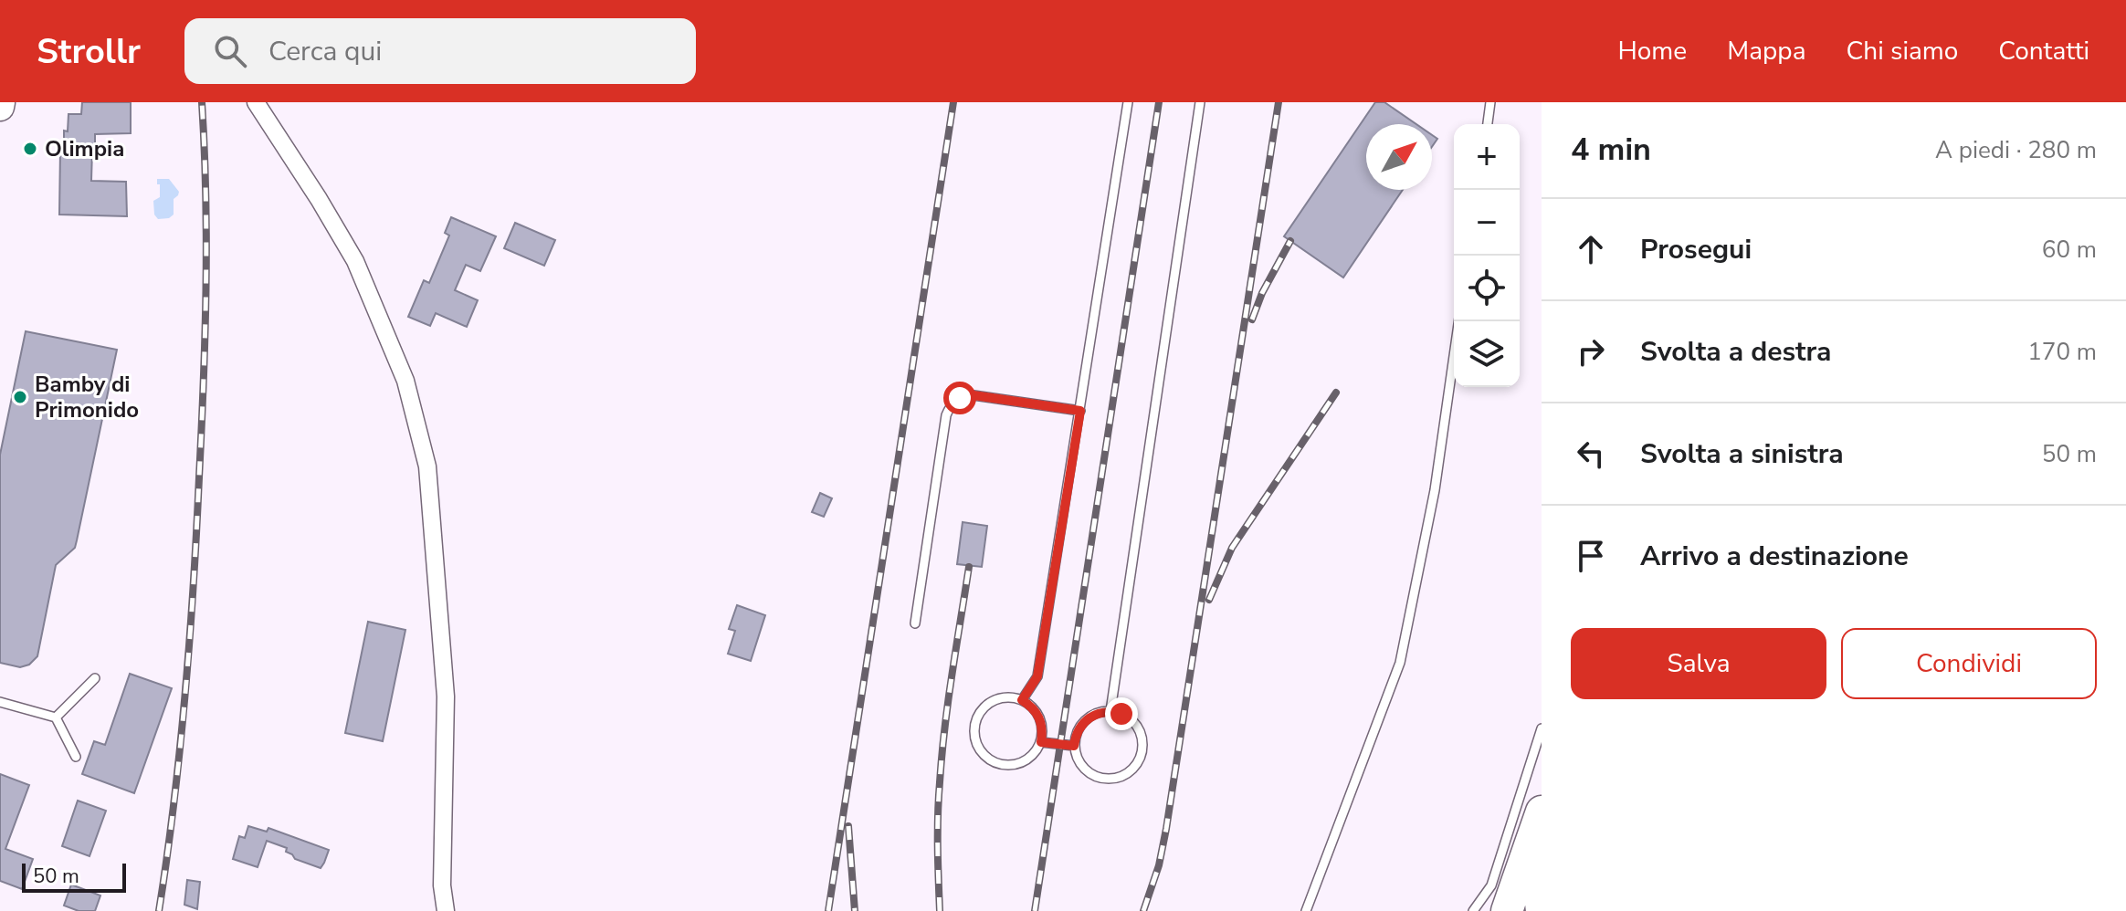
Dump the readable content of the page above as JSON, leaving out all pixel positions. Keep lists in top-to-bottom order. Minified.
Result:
{"places":["Olimpia","Bamby di Primonido"],"scale_bar":"50 m","north":"top right","page":{"header":"Strollr","search":"Cerca qui","nav":["Home","Mappa","Chi siamo","Contatti"],"heading":["4 min","A piedi · 280 m"],"map_buttons":["+","−"],"list":[["Prosegui","60 m"],["Svolta a destra","170 m"],["Svolta a sinistra","50 m"],"Arrivo a destinazione"],"buttons":["Salva","Condividi"],"scale":"50 m"}}
